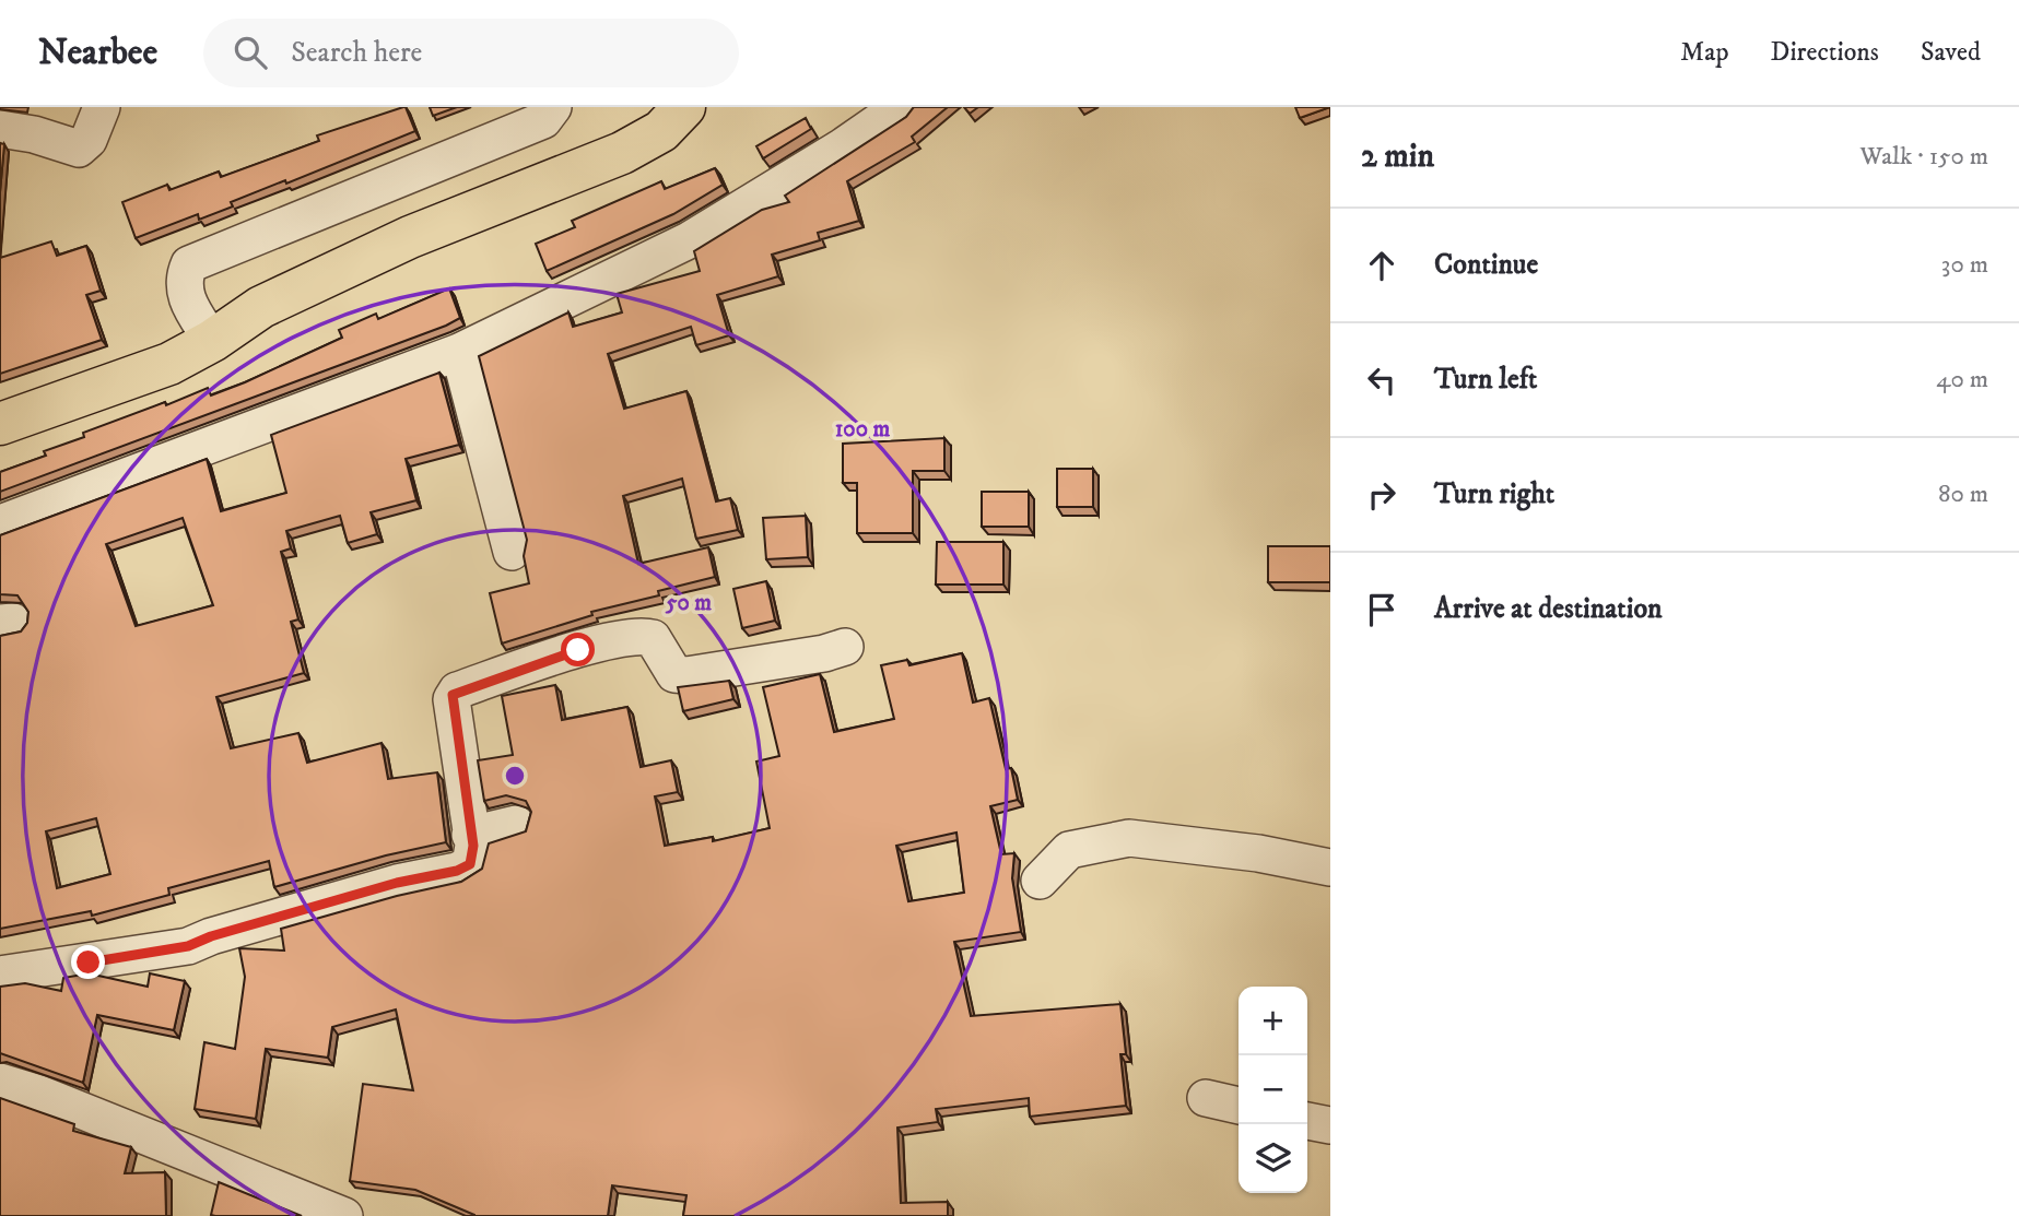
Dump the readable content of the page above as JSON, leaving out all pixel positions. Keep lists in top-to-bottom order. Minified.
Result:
{"page":{"header":"Nearbee","search":"Search here","nav":["Map","Directions","Saved"],"heading":["2 min","Walk · 150 m"],"list":[["Continue","30 m"],["Turn left","40 m"],["Turn right","80 m"],"Arrive at destination"],"map_buttons":["+","−"]},"rings":["100 m","50 m"]}
